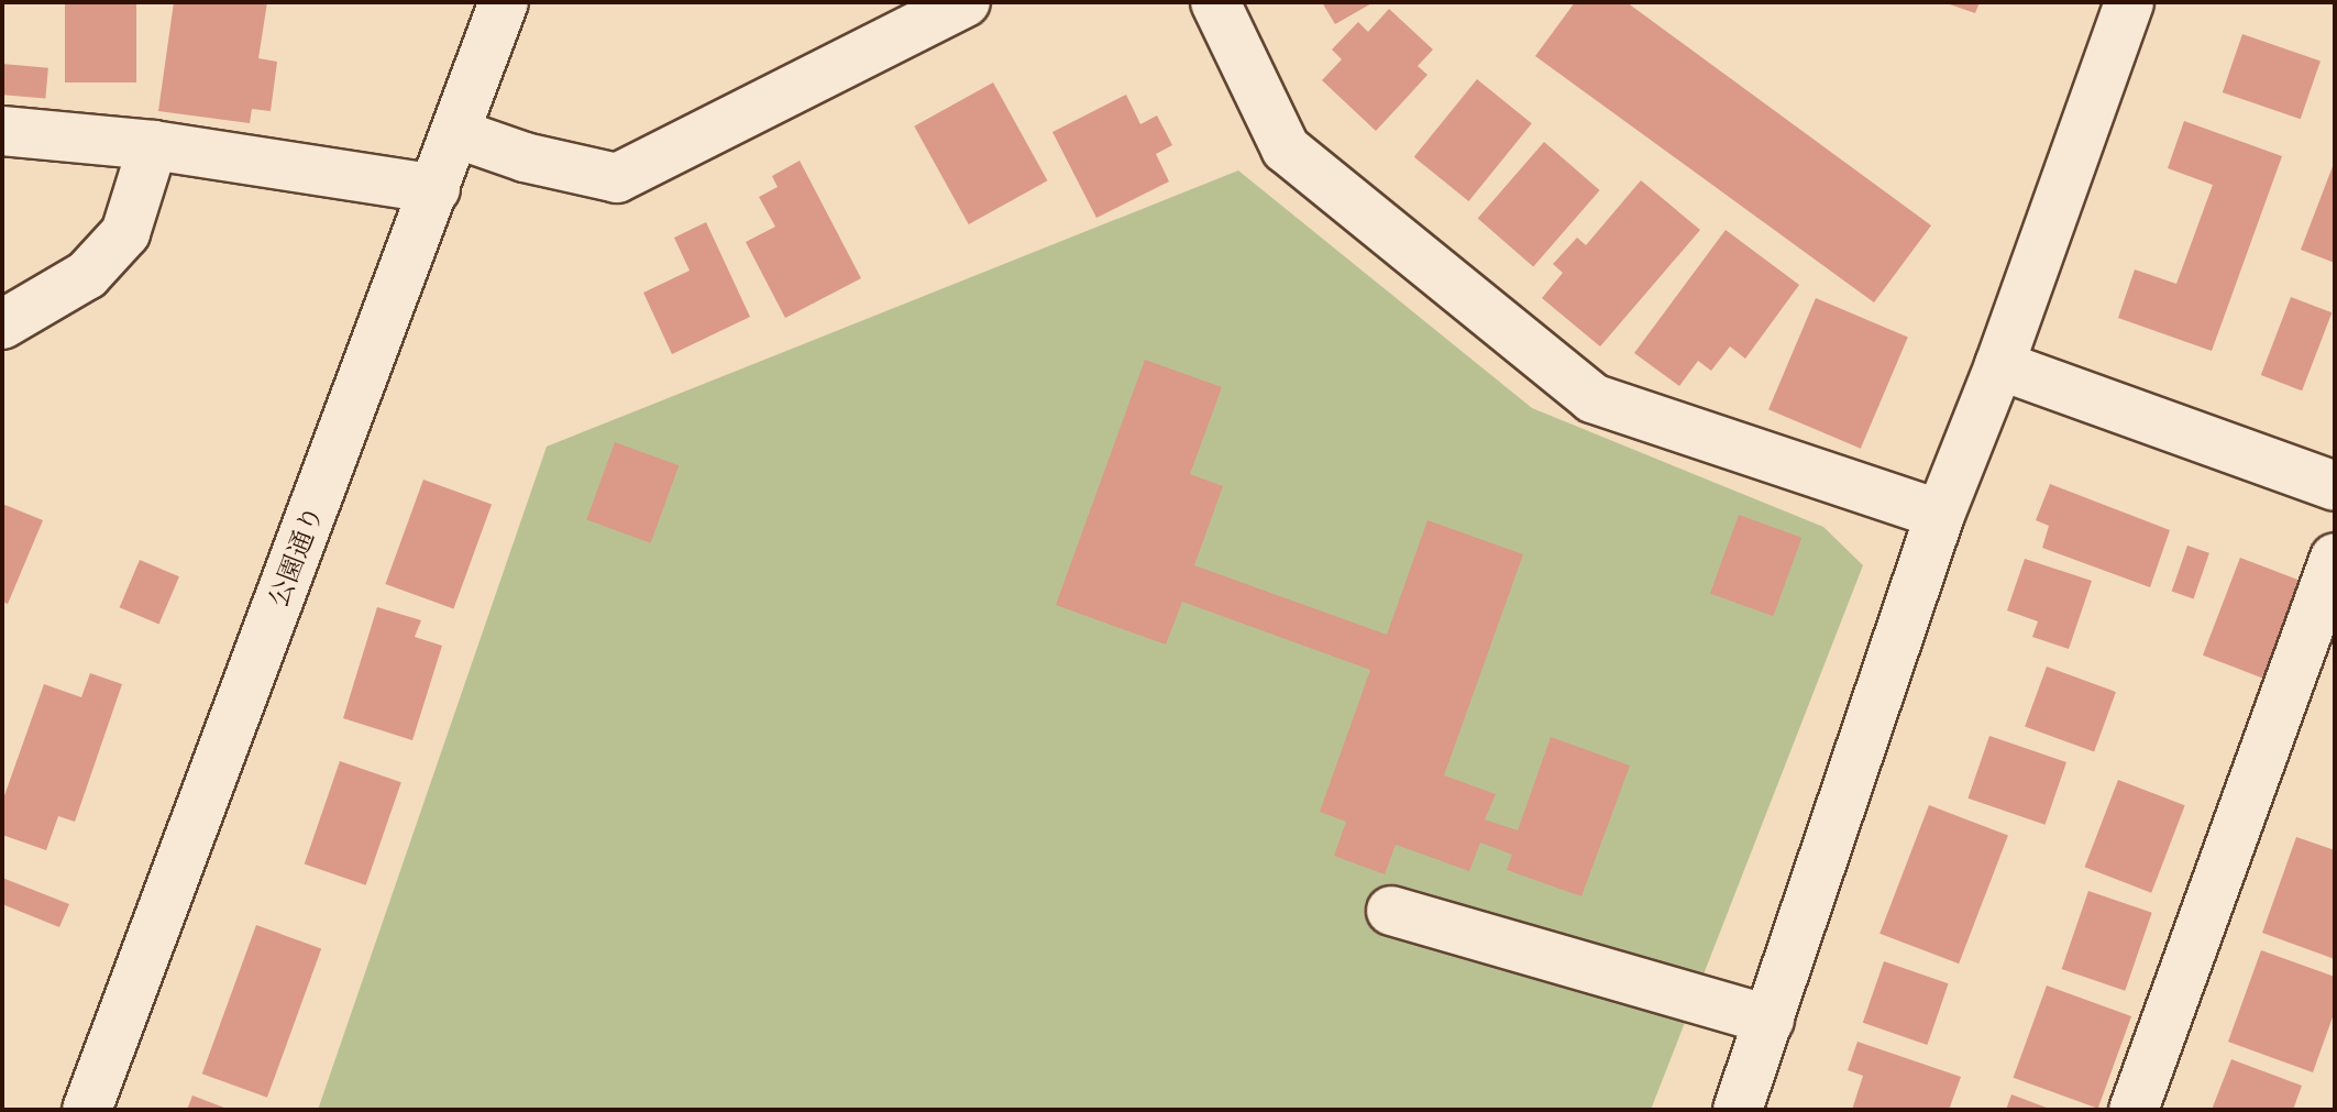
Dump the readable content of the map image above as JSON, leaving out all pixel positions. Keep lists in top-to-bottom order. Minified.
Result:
{"streets":{"street":["公園通り"]}}
